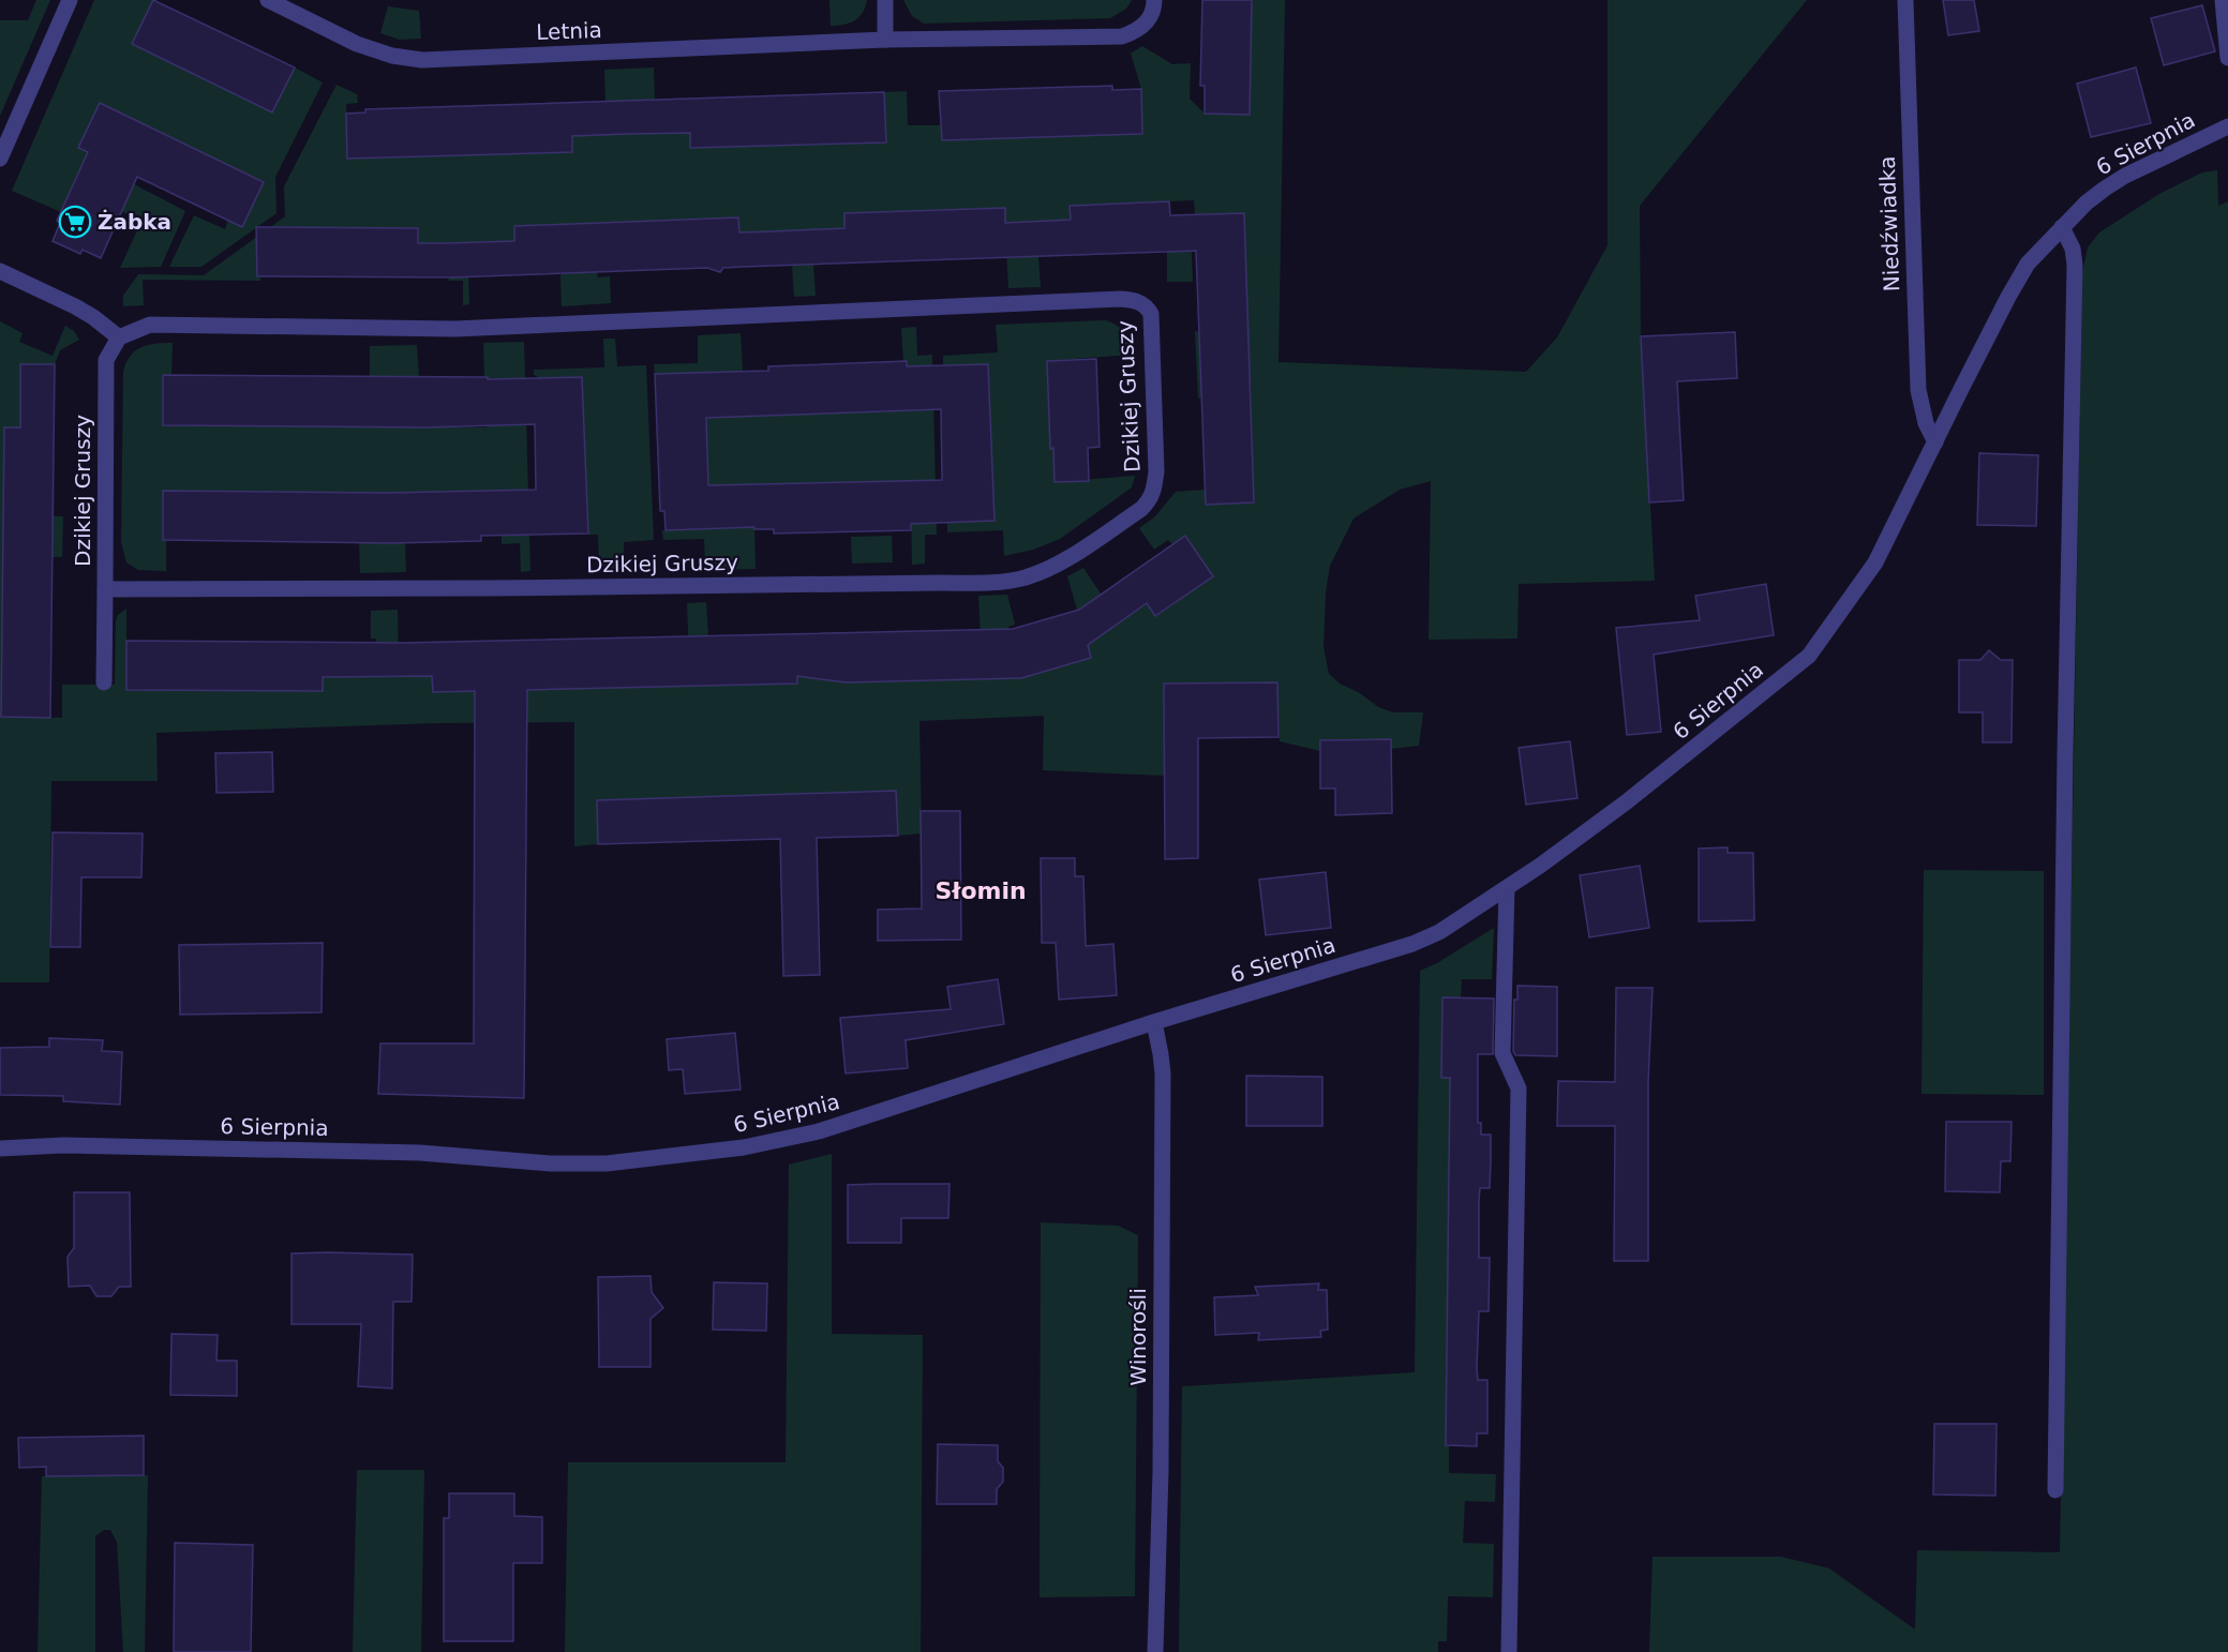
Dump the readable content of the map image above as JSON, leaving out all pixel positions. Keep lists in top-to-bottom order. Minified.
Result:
{"streets":{"street":["Letnia","6 Sierpnia","Niedźwiadka","Dzikiej Gruszy","Winorośli"]},"crossings":[["6 Sierpnia","Niedźwiadka"],["6 Sierpnia","Winorośli"]],"districts":["Słomin"],"places":{"supermarket":["Żabka"]}}
